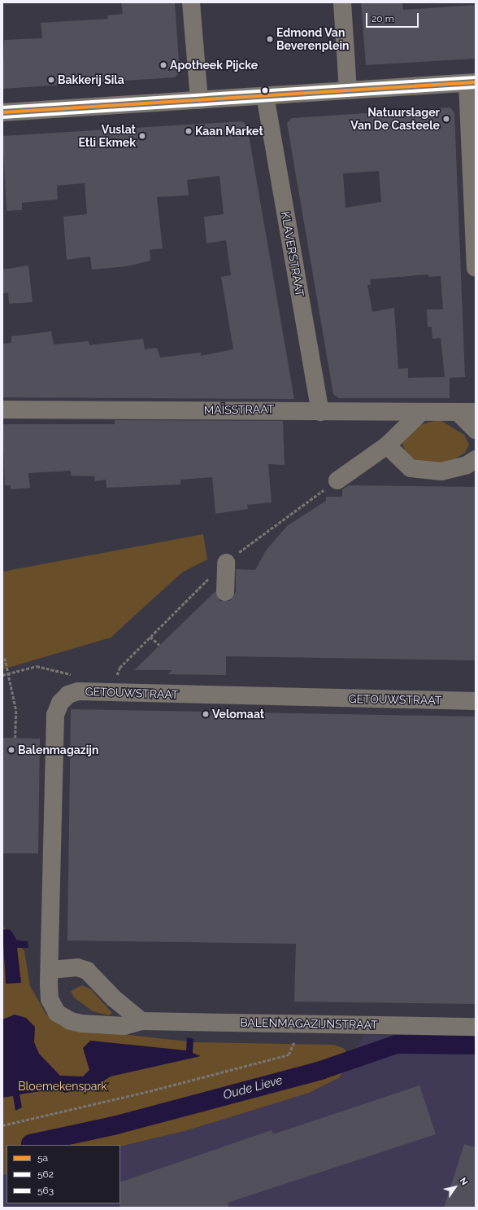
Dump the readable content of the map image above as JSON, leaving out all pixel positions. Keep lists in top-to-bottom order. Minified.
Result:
{"streets":{"street":["KLAVERSTRAAT","MAÏSSTRAAT","GETOUWSTRAAT","BALENMAGAZIJNSTRAAT"]},"crossings":[["KLAVERSTRAAT","MAÏSSTRAAT"],["GETOUWSTRAAT","BALENMAGAZIJNSTRAAT"]],"water":["Oude Lieve"],"parks":["Bloemekenspark"],"places":["Edmond Van Beverenplein","Apotheek Pijcke","Bakkerij Sila","Natuurslager Van De Casteele","Kaan Market","Vuslat Etli Ekmek","Velomaat","Balenmagazijn"],"lines":["transit line 563","transit line 5a","transit line 562"],"legend":["5a","562","563"],"scale_bar":"20 m","north":"top right"}
